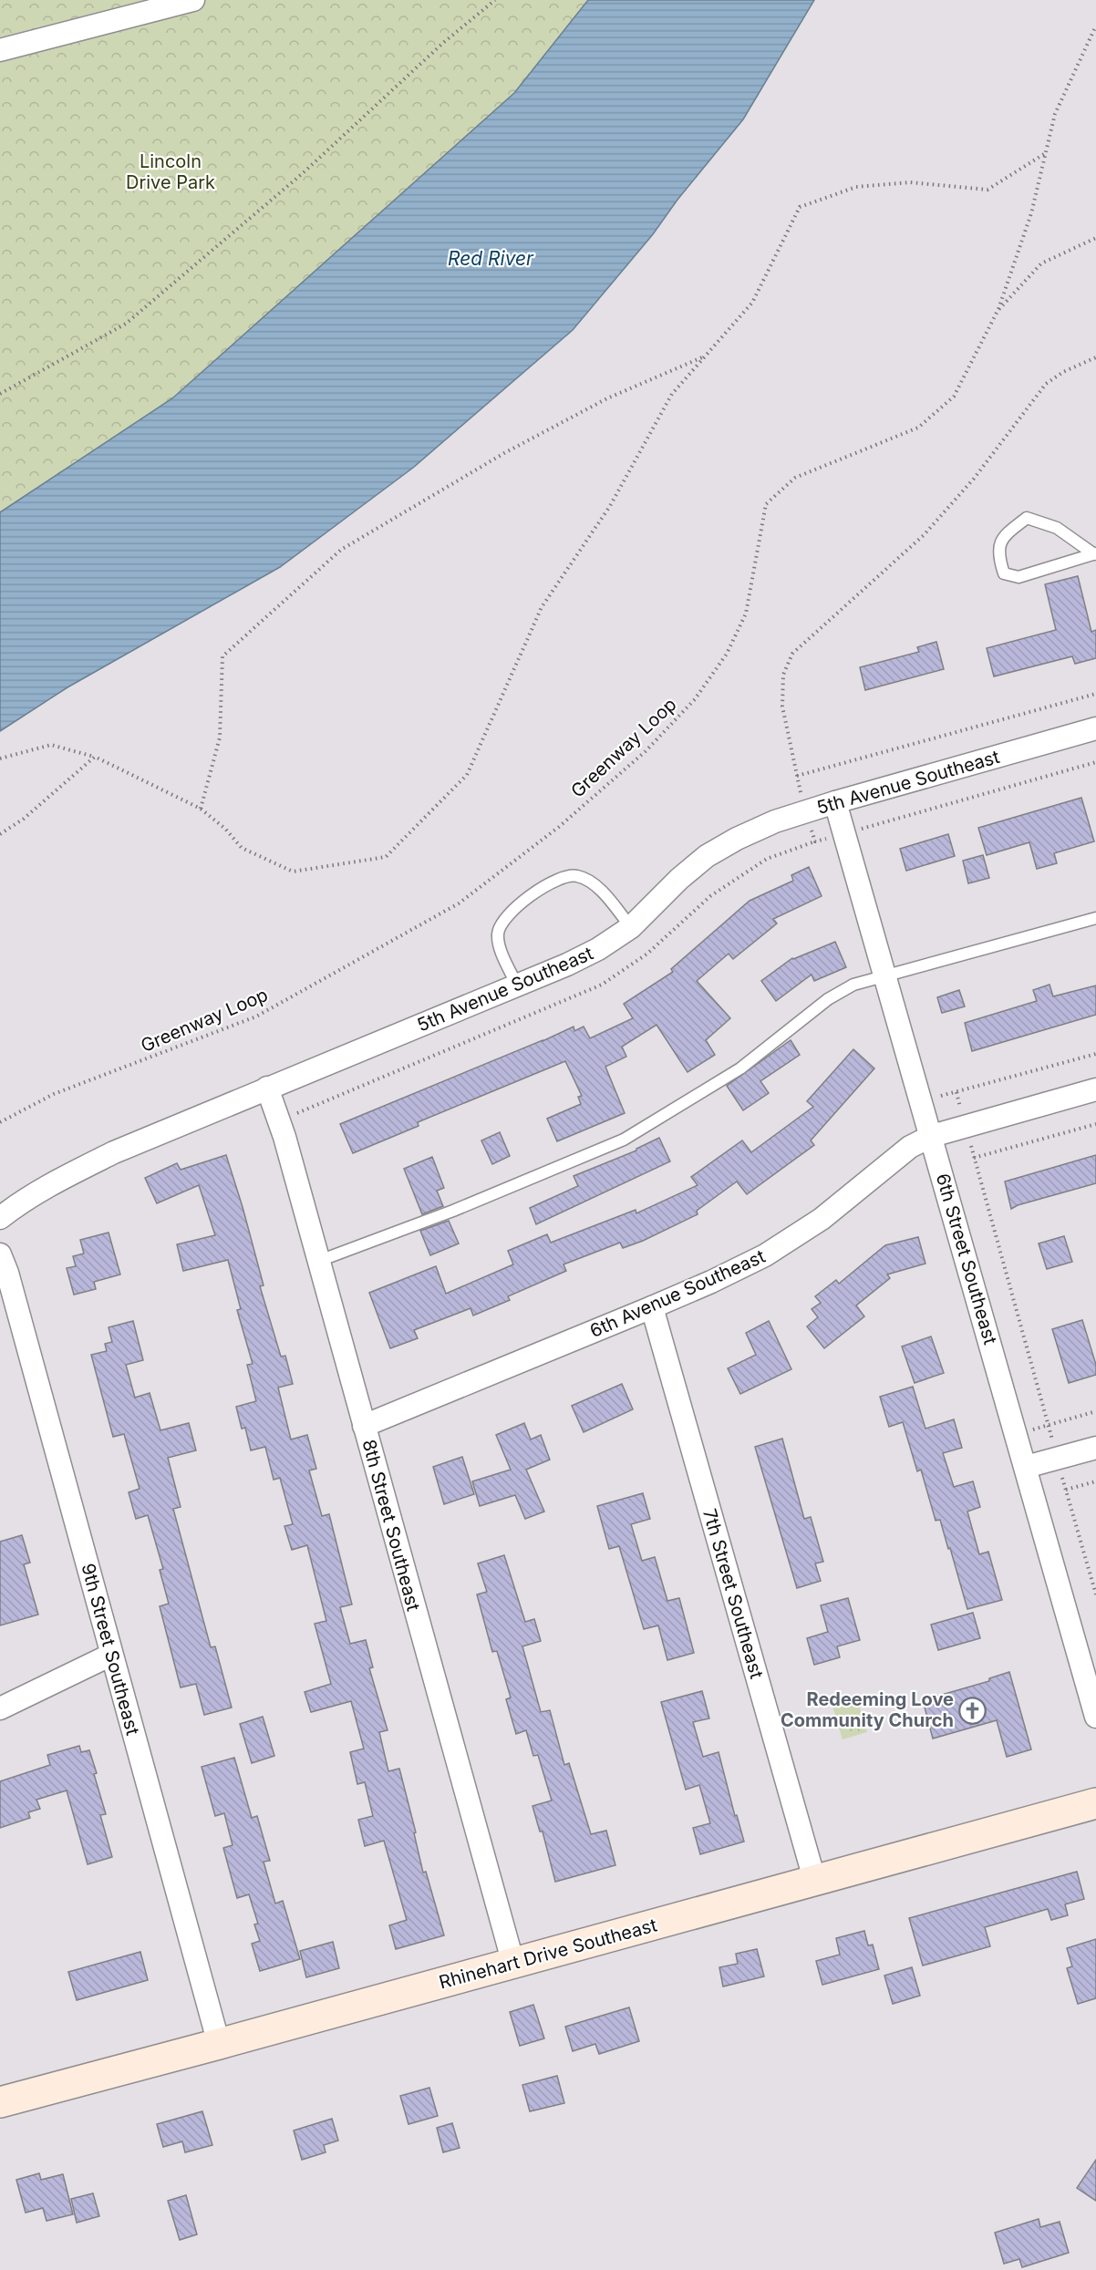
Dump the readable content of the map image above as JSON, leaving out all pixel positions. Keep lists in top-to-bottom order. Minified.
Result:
{"streets":{"street":["5th Avenue Southeast","6th Street Southeast","6th Avenue Southeast","8th Street Southeast","7th Street Southeast","9th Street Southeast","Rhinehart Drive Southeast"],"path":["Greenway Loop"]},"crossings":[["5th Avenue Southeast","6th Street Southeast"],["5th Avenue Southeast","8th Street Southeast"],["6th Street Southeast","6th Avenue Southeast"],["6th Avenue Southeast","8th Street Southeast"],["6th Avenue Southeast","7th Street Southeast"],["8th Street Southeast","Rhinehart Drive Southeast"],["7th Street Southeast","Rhinehart Drive Southeast"],["9th Street Southeast","Rhinehart Drive Southeast"]],"water":["Red River"],"parks":["Lincoln Drive Park"],"places":{"church":["Redeeming Love Community Church"]}}
